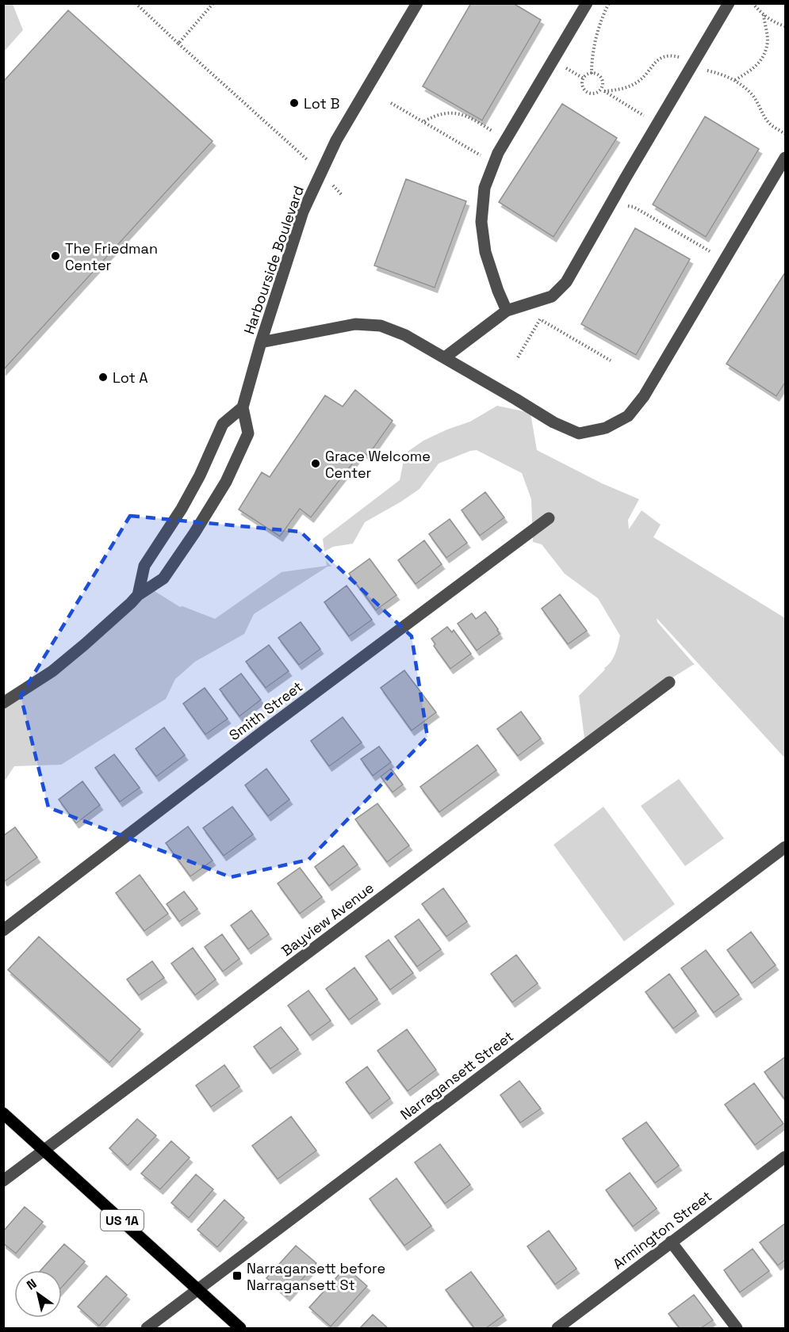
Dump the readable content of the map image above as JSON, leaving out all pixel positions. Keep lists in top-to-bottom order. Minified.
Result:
{"streets":{"main road":["US 1A"],"street":["Harbourside Boulevard","Smith Street","Bayview Avenue","Narragansett Street","Armington Street"]},"crossings":[["Bayview Avenue","US 1A"],["Narragansett Street","US 1A"]],"places":{"other":["Lot B","The Friedman Center","Lot A","Grace Welcome Center"],"transit":["Narragansett before Narragansett St"]},"north":"top left"}
